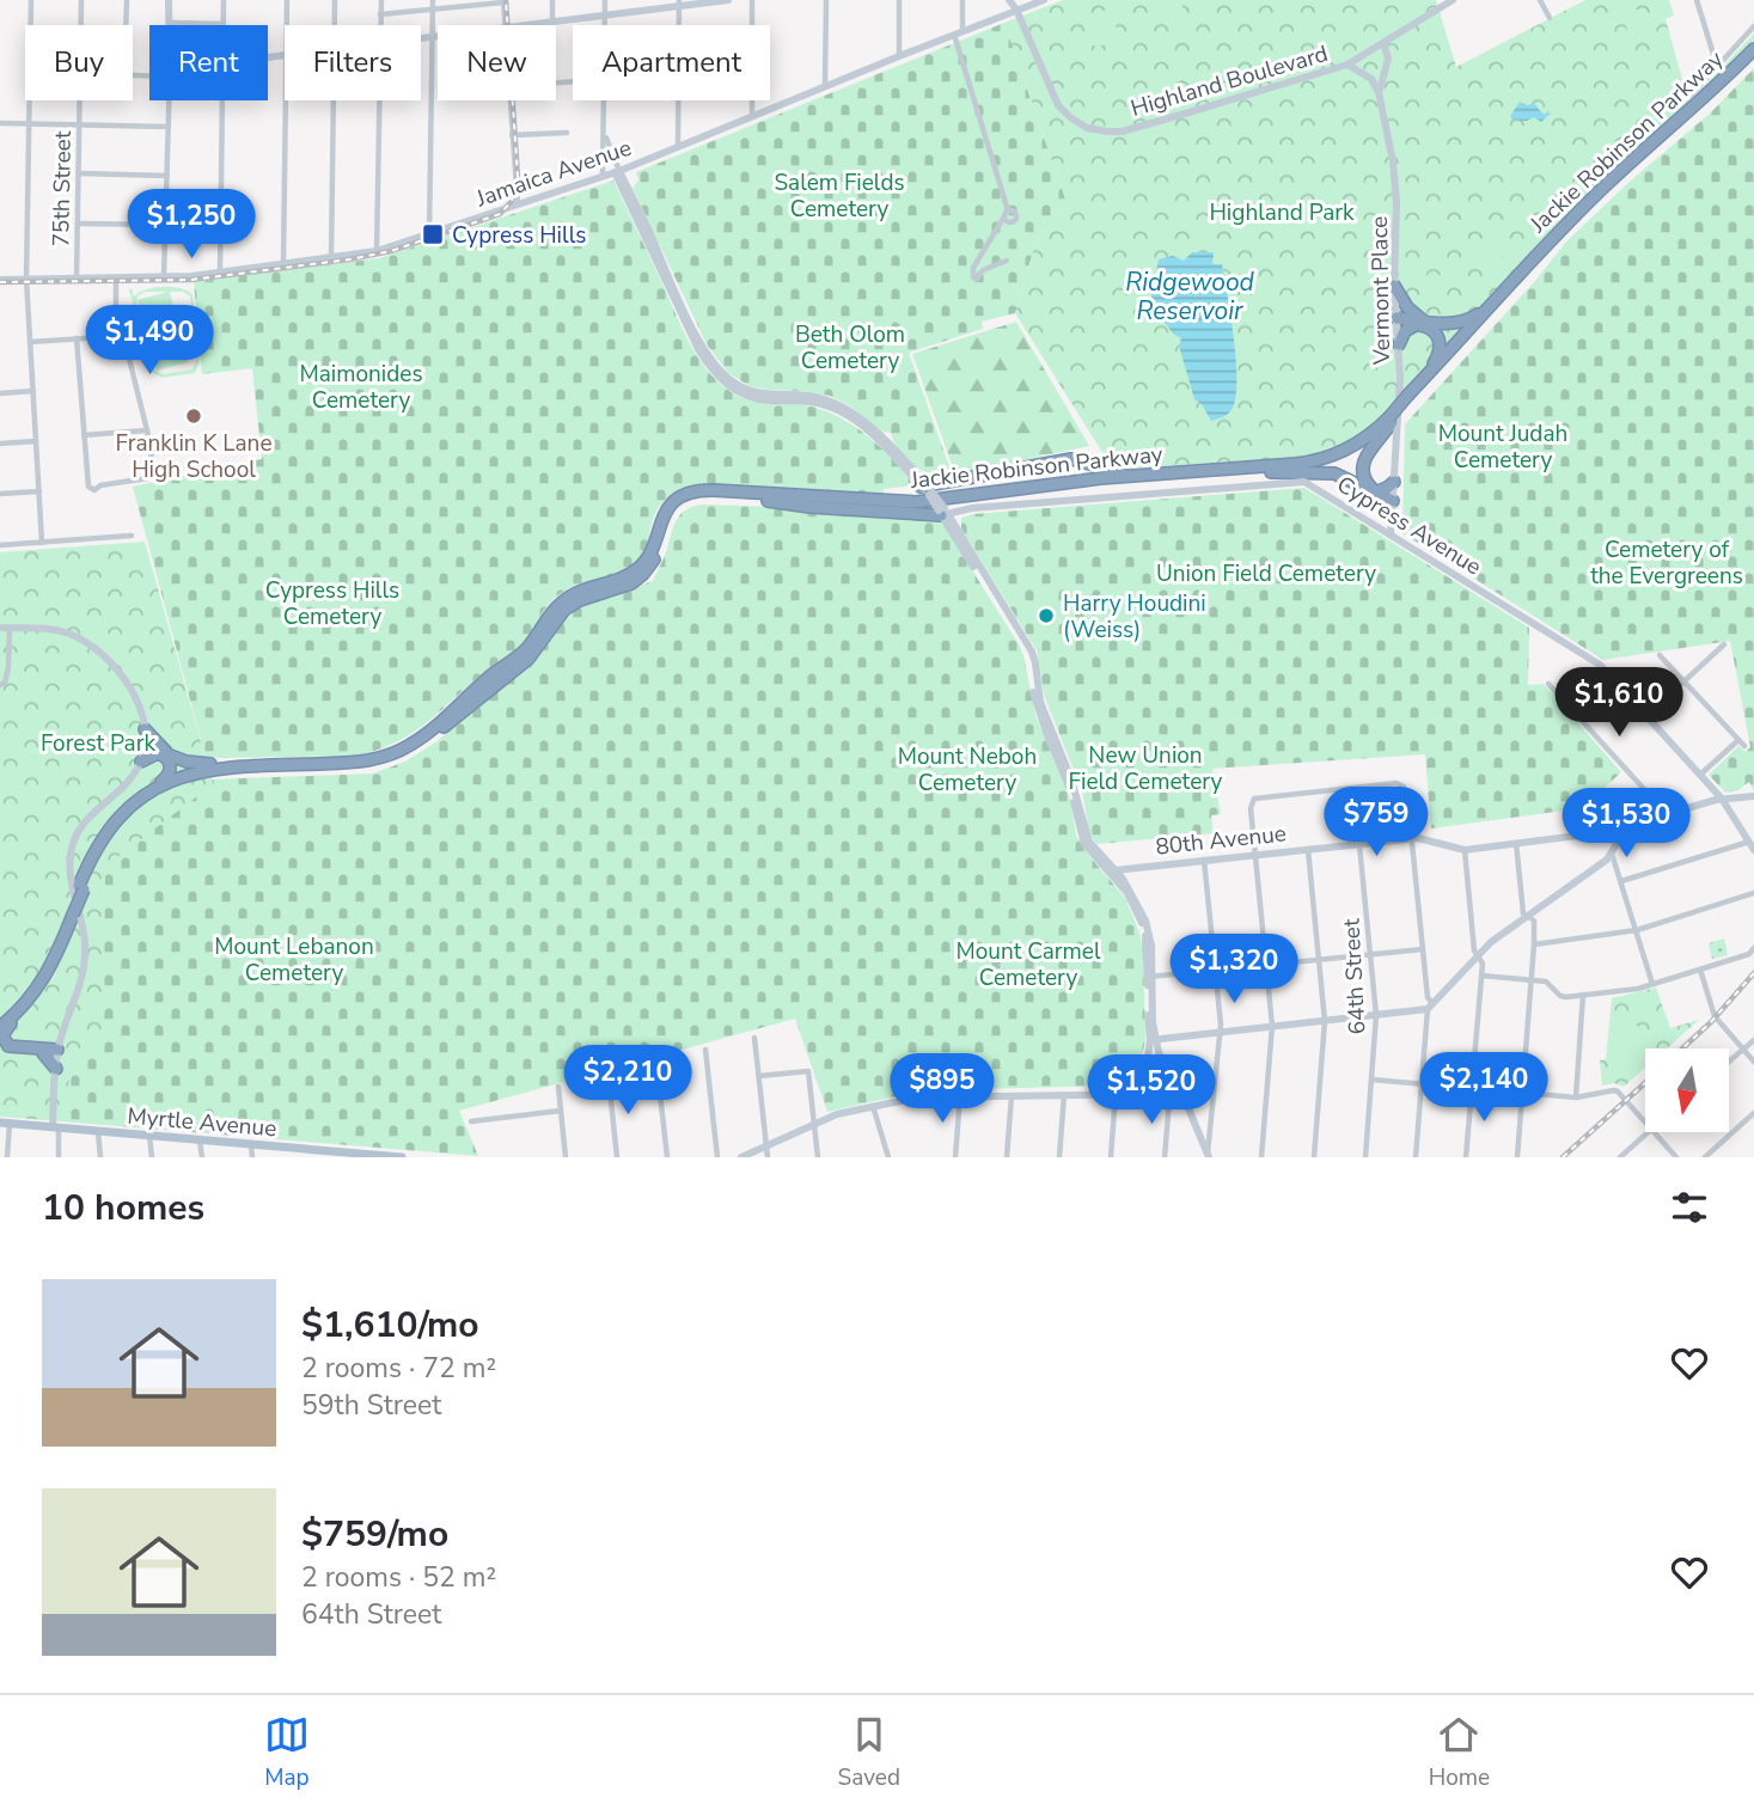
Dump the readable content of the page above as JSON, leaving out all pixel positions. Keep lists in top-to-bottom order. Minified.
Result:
{"streets":{"highway":["Jackie Robinson Parkway"],"main road":["Myrtle Avenue"],"street":["Highland Boulevard","Jamaica Avenue","75th Street","Vermont Place","Cypress Avenue","80th Avenue","64th Street"]},"crossings":[["Highland Boulevard","Jamaica Avenue"],["Jamaica Avenue","75th Street"],["Vermont Place","Cypress Avenue"],["Cypress Avenue","80th Avenue"],["80th Avenue","64th Street"]],"water":["Ridgewood Reservoir"],"parks":["Salem Fields Cemetery","Highland Park","Beth Olom Cemetery","Maimonides Cemetery","Mount Judah Cemetery","Cemetery of the Evergreens","Union Field Cemetery","Cypress Hills Cemetery","Forest Park","New Union Field Cemetery","Mount Neboh Cemetery","Mount Lebanon Cemetery","Mount Carmel Cemetery"],"places":{"transit":["Cypress Hills"],"other":["Franklin K Lane High School","Harry Houdini (Weiss)"]},"north":"bottom","page":{"chip":["Buy","Rent","Filters","New","Apartment"],"price":["$1,250","$1,490","$1,610","$759","$1,530","$1,320","$2,210","$2,140","$895","$1,520"],"heading":"10 homes","list":[{"name":"$1,610/mo","note":"2 rooms · 72 m² · 59th Street"},{"name":"$759/mo","note":"2 rooms · 52 m² · 64th Street"}],"tabs":["Map","Saved","Home"]}}
